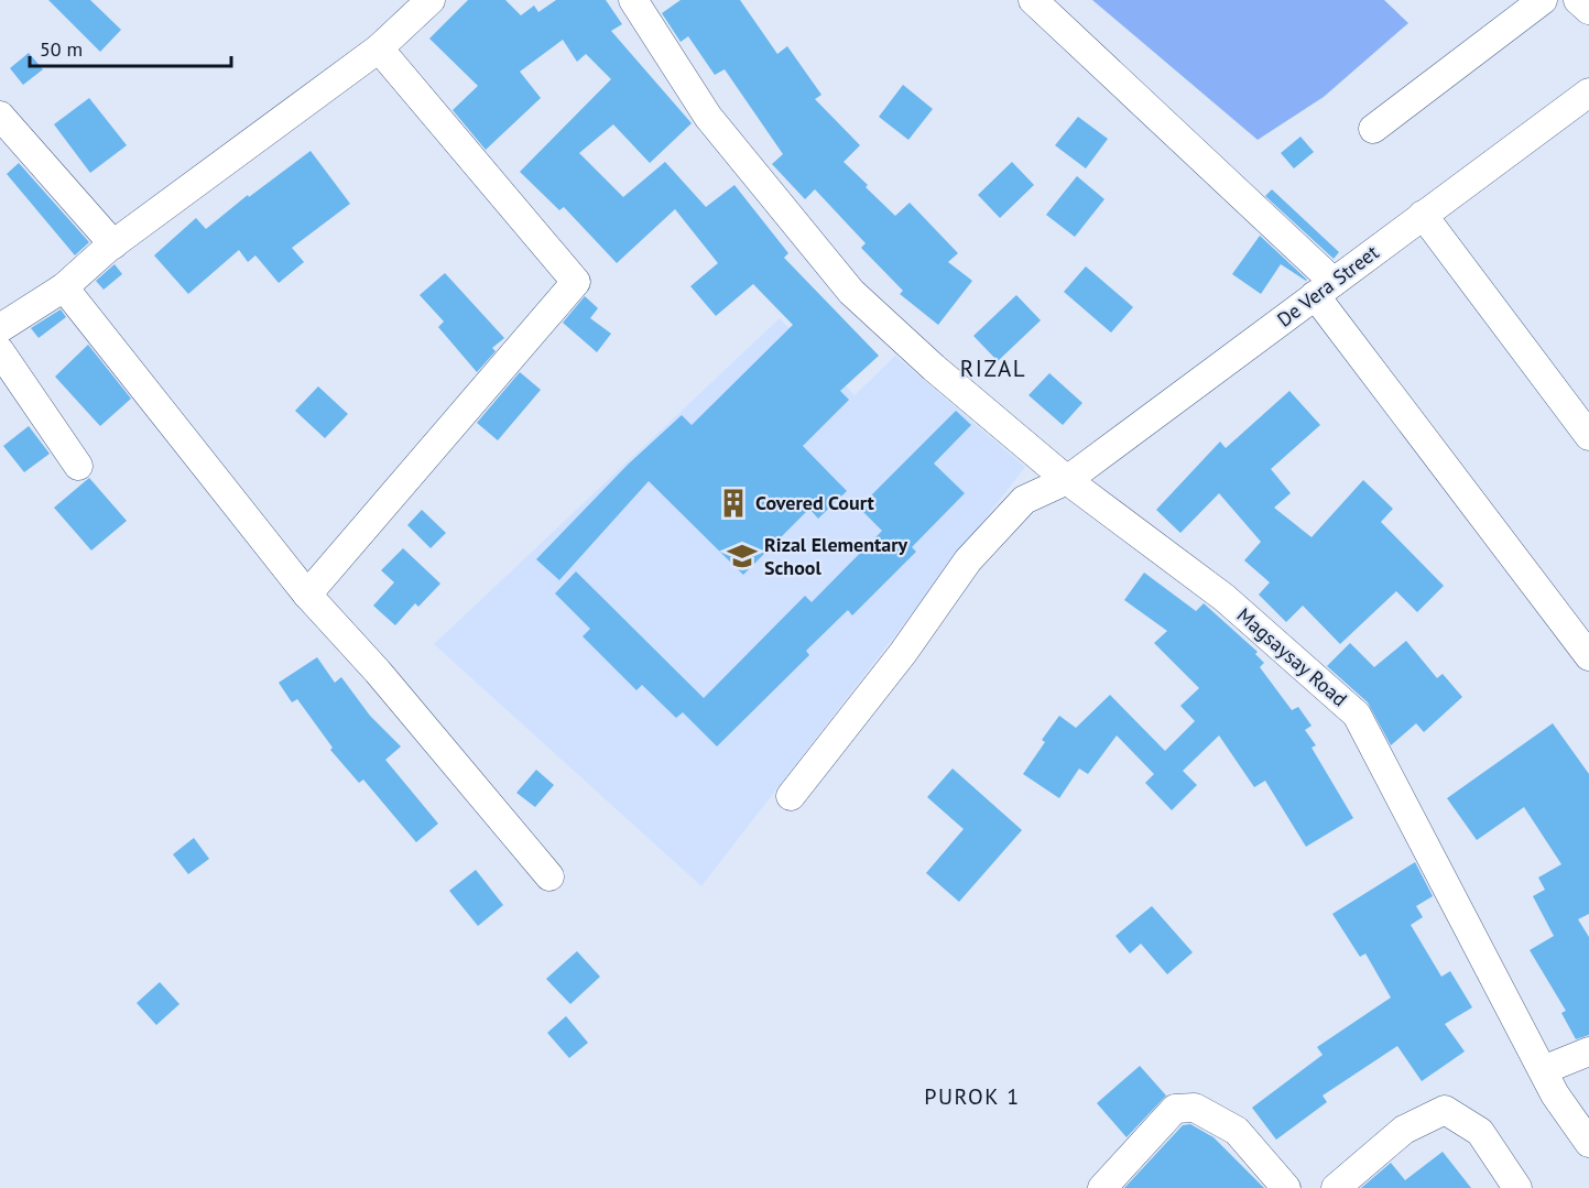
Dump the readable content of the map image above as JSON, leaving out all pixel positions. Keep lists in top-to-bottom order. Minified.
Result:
{"streets":{"street":["De Vera Street","Magsaysay Road"]},"crossings":[["De Vera Street","Magsaysay Road"]],"districts":["RIZAL","PUROK 1"],"places":{"building":["Covered Court"],"school or university":["Rizal Elementary School"]},"scale_bar":"50 m"}
